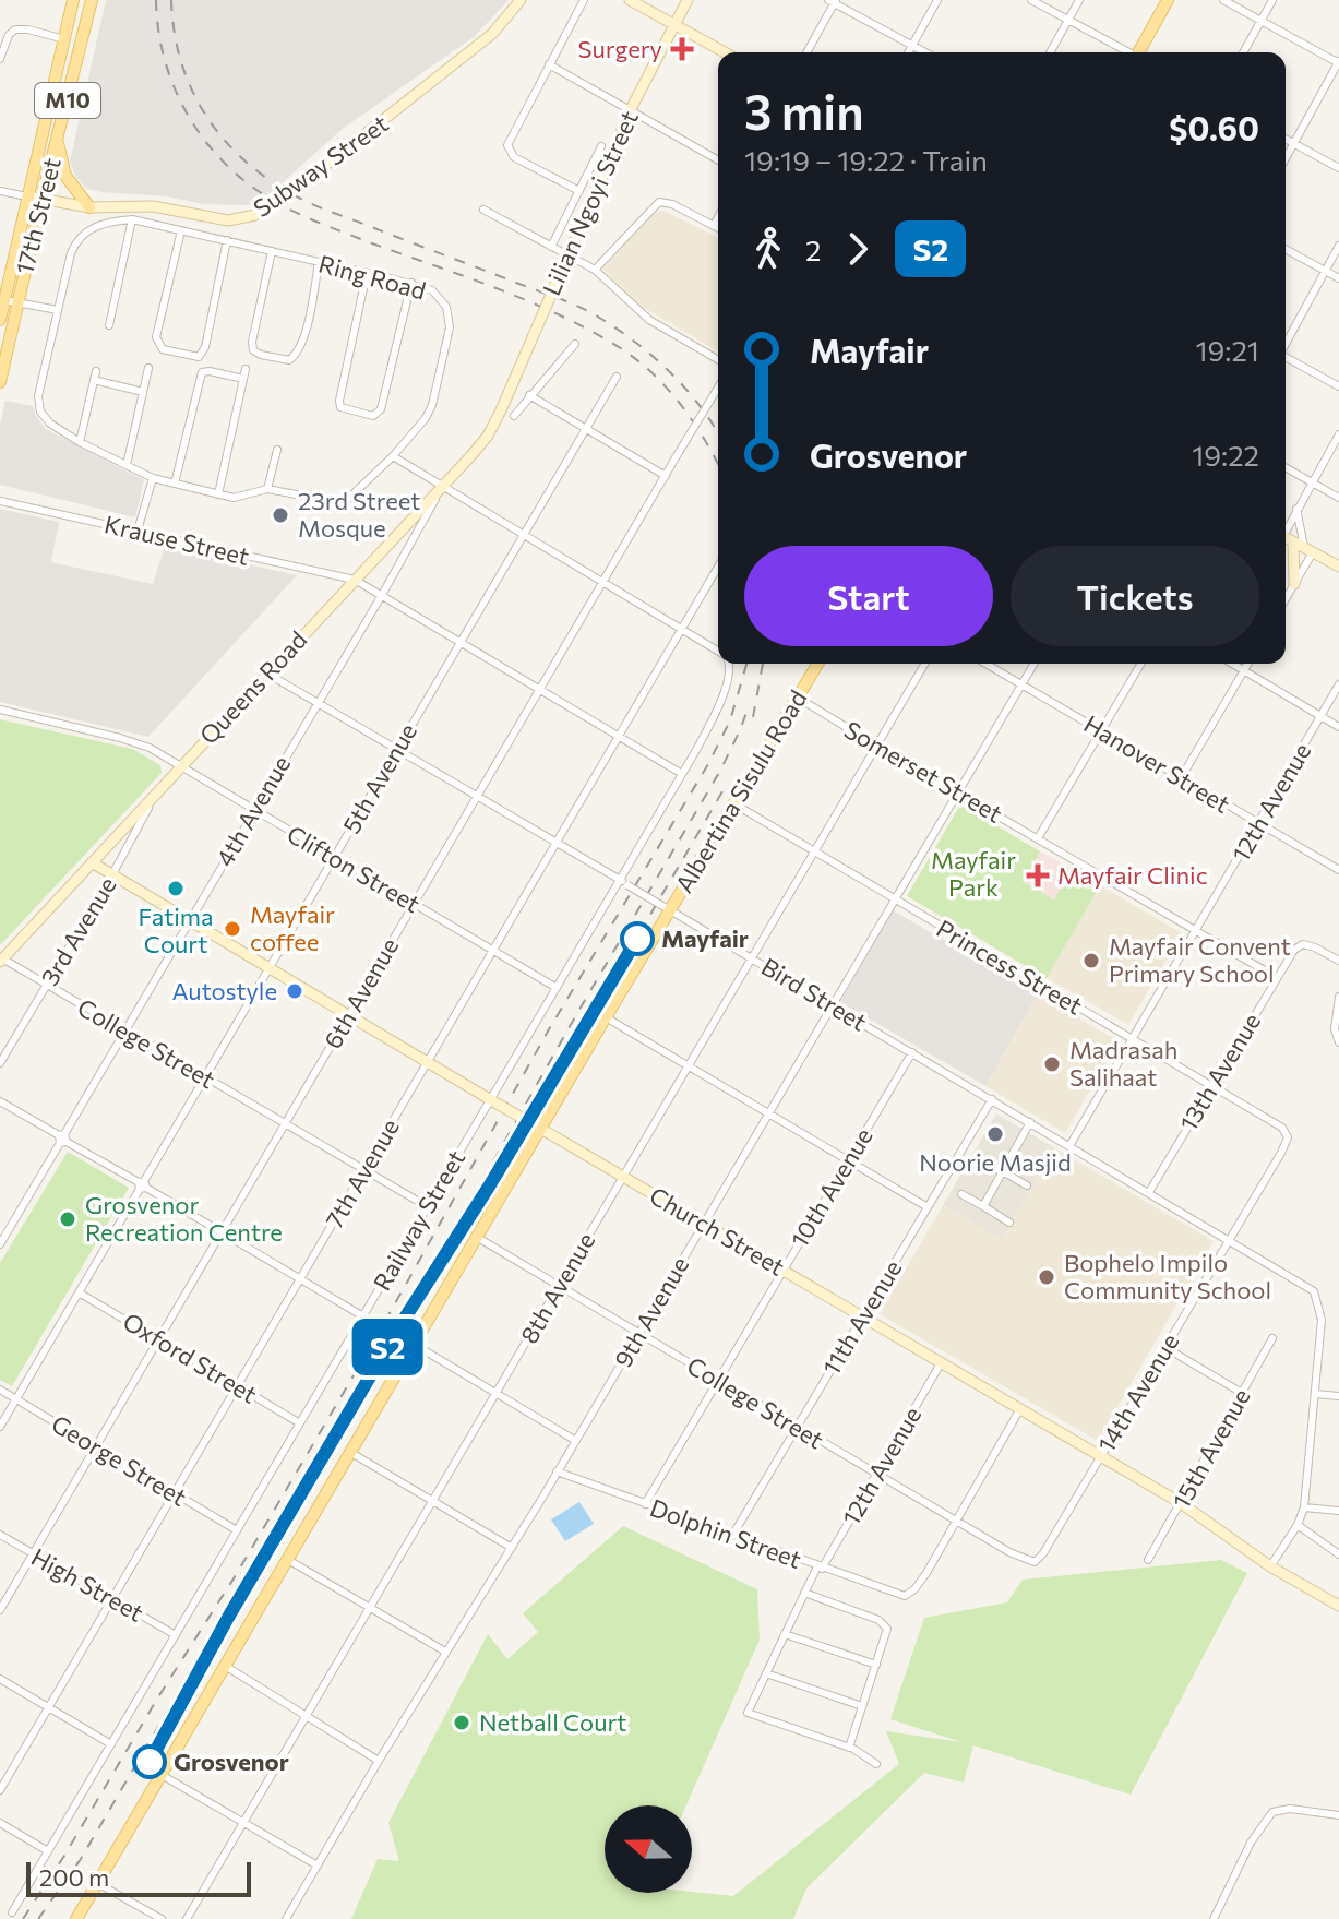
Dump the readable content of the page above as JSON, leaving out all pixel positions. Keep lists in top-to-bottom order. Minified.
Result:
{"streets":{"main road":["M10","17th Street","Albertina Sisulu Road"],"street":["Subway Street","Lilian Ngoyi Street","Ring Road","Krause Street","Queens Road","Hanover Street","Somerset Street","5th Avenue","12th Avenue","4th Avenue","Clifton Street","3rd Avenue","Princess Street","6th Avenue","Bird Street","College Street","13th Avenue","7th Avenue","10th Avenue","Railway Street","Church Street","8th Avenue","9th Avenue","11th Avenue","Oxford Street","14th Avenue","15th Avenue","George Street","Dolphin Street","High Street"]},"crossings":[["Subway Street","17th Street"],["Lilian Ngoyi Street","Queens Road"],["Krause Street","Queens Road"],["Queens Road","4th Avenue"],["Queens Road","Clifton Street"],["Queens Road","3rd Avenue"],["Queens Road","Bird Street"],["Queens Road","College Street"],["Queens Road","Church Street"],["Hanover Street","12th Avenue"],["Hanover Street","9th Avenue"],["Somerset Street","Albertina Sisulu Road"],["Somerset Street","12th Avenue"],["Somerset Street","13th Avenue"],["Somerset Street","8th Avenue"],["Somerset Street","9th Avenue"],["5th Avenue","Clifton Street"],["5th Avenue","Bird Street"],["5th Avenue","College Street"],["5th Avenue","Church Street"],["5th Avenue","Oxford Street"],["5th Avenue","George Street"],["Albertina Sisulu Road","Princess Street"],["Albertina Sisulu Road","Bird Street"],["Albertina Sisulu Road","College Street"],["Albertina Sisulu Road","Church Street"],["12th Avenue","Princess Street"],["12th Avenue","Bird Street"],["12th Avenue","College Street"],["12th Avenue","Church Street"],["12th Avenue","Dolphin Street"],["4th Avenue","Clifton Street"],["4th Avenue","Bird Street"],["4th Avenue","College Street"],["4th Avenue","Church Street"],["Clifton Street","6th Avenue"],["Clifton Street","7th Avenue"],["Clifton Street","Railway Street"],["3rd Avenue","College Street"],["3rd Avenue","Church Street"],["Princess Street","13th Avenue"],["Princess Street","8th Avenue"],["Princess Street","9th Avenue"],["Princess Street","14th Avenue"],["6th Avenue","Bird Street"],["6th Avenue","College Street"],["6th Avenue","Church Street"],["6th Avenue","Oxford Street"],["6th Avenue","George Street"],["6th Avenue","High Street"],["Bird Street","13th Avenue"],["Bird Street","7th Avenue"],["Bird Street","10th Avenue"],["Bird Street","Railway Street"],["Bird Street","8th Avenue"],["Bird Street","9th Avenue"],["Bird Street","11th Avenue"],["Bird Street","14th Avenue"],["College Street","7th Avenue"],["College Street","10th Avenue"],["College Street","Railway Street"],["College Street","8th Avenue"],["College Street","9th Avenue"],["College Street","11th Avenue"],["College Street","14th Avenue"],["College Street","Dolphin Street"],["7th Avenue","Church Street"],["7th Avenue","Oxford Street"],["7th Avenue","George Street"],["7th Avenue","High Street"],["10th Avenue","Church Street"],["10th Avenue","Dolphin Street"],["Railway Street","Church Street"],["Railway Street","Oxford Street"],["Railway Street","George Street"],["Railway Street","High Street"],["Church Street","8th Avenue"],["Church Street","9th Avenue"],["Church Street","11th Avenue"],["Church Street","14th Avenue"],["Church Street","15th Avenue"],["9th Avenue","Dolphin Street"],["11th Avenue","Dolphin Street"]],"parks":["Mayfair Park"],"places":{"health":["Surgery","Mayfair Clinic"],"other":["23rd Street Mosque","Fatima Court","Mayfair coffee","Mayfair","Mayfair Convent Primary School","Autostyle","Madrasah Salihaat","Noorie Masjid","Grosvenor Recreation Centre","Bophelo Impilo Community School","Netball Court","Grosvenor"]},"scale_bar":"200 m","north":"left","page":{"on_map":"S2","heading":["3 min","19:19 – 19:22 · Train","$0.60"],"legs":["2","S2"],"list":[{"name":"Mayfair","value":"19:21"},{"name":"Grosvenor","value":"19:22"}],"buttons":["Start","Tickets"],"scale":"200 m"}}
